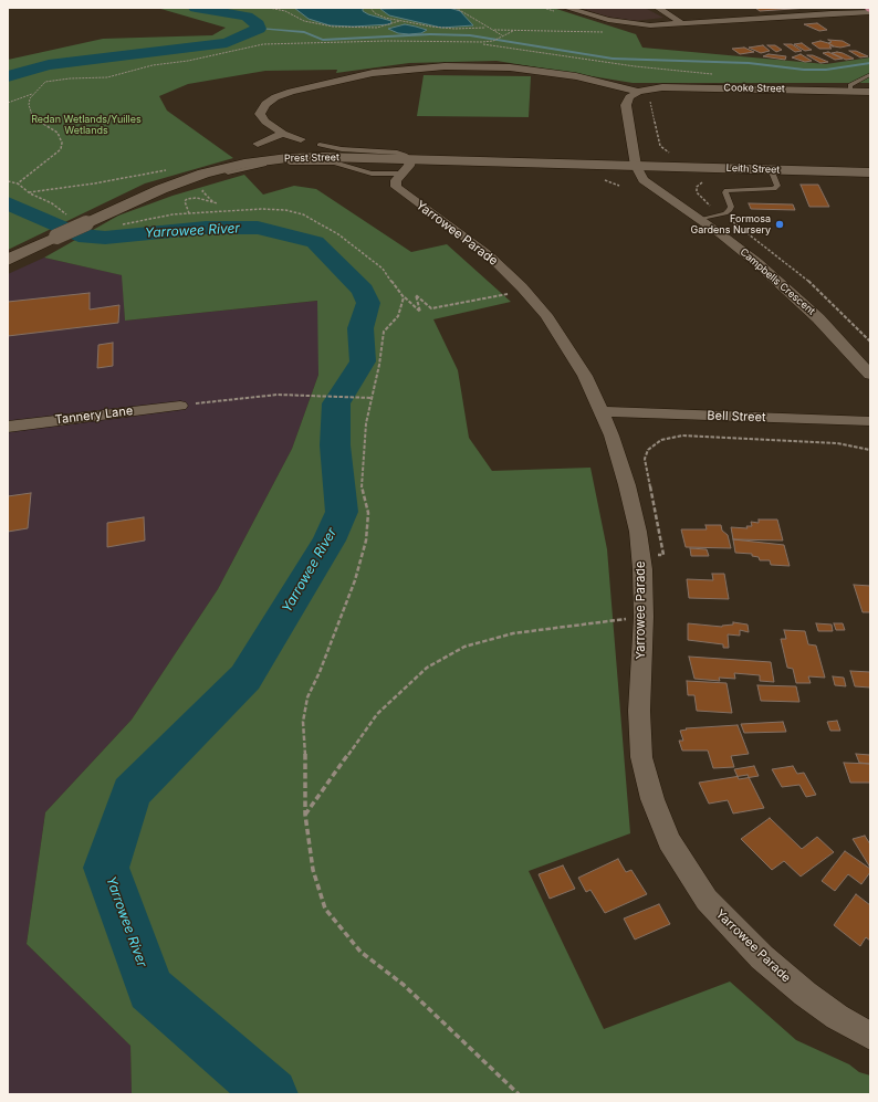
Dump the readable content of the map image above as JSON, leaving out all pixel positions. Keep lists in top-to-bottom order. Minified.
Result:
{"streets":{"main road":["Prest Street","Leith Street"],"street":["Cooke Street","Yarrowee Parade","Campbells Crescent","Tannery Lane","Bell Street"]},"crossings":[["Cooke Street","Campbells Crescent"],["Prest Street","Leith Street"],["Prest Street","Yarrowee Parade"],["Prest Street","Campbells Crescent"],["Leith Street","Campbells Crescent"],["Yarrowee Parade","Bell Street"]],"water":["Yarrowee River"],"parks":["Redan Wetlands/Yuilles Wetlands"],"places":["Formosa Gardens Nursery"]}
